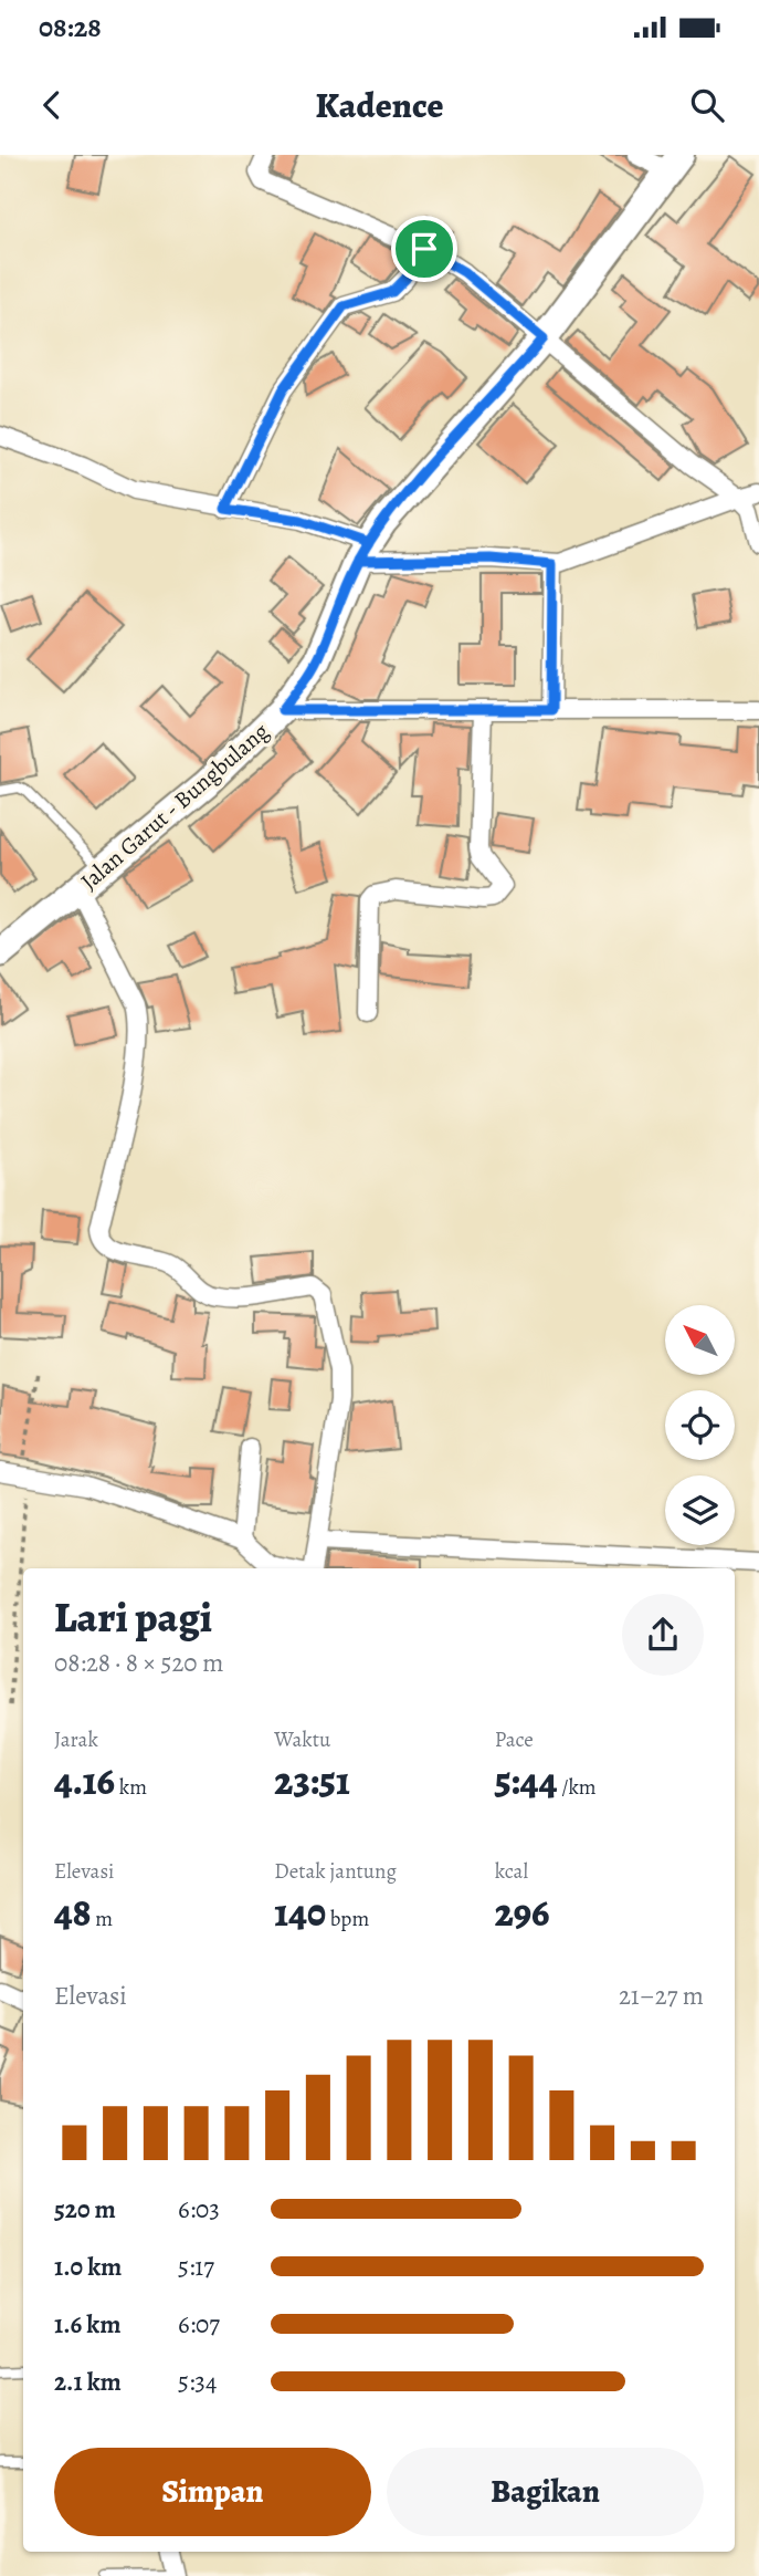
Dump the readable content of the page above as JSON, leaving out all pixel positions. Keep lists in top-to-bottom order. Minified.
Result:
{"streets":{"main road":["Jalan Garut - Bungbulang"]},"north":"top left","page":{"status":"08:28","header":"Kadence","heading":["Lari pagi","08:28 · 8 × 520 m"],"stats":[["Jarak","4.16 km"],["Waktu","23:51"],["Pace","5:44 /km"],["Elevasi","48 m"],["Detak jantung","140 bpm"],["kcal","296"]],"chart":["Elevasi","21–27 m"],"list":[{"name":"520 m","note":"6:03"},{"name":"1.0 km","note":"5:17"},{"name":"1.6 km","note":"6:07"},{"name":"2.1 km","note":"5:34"}],"buttons":["Simpan","Bagikan"]}}
